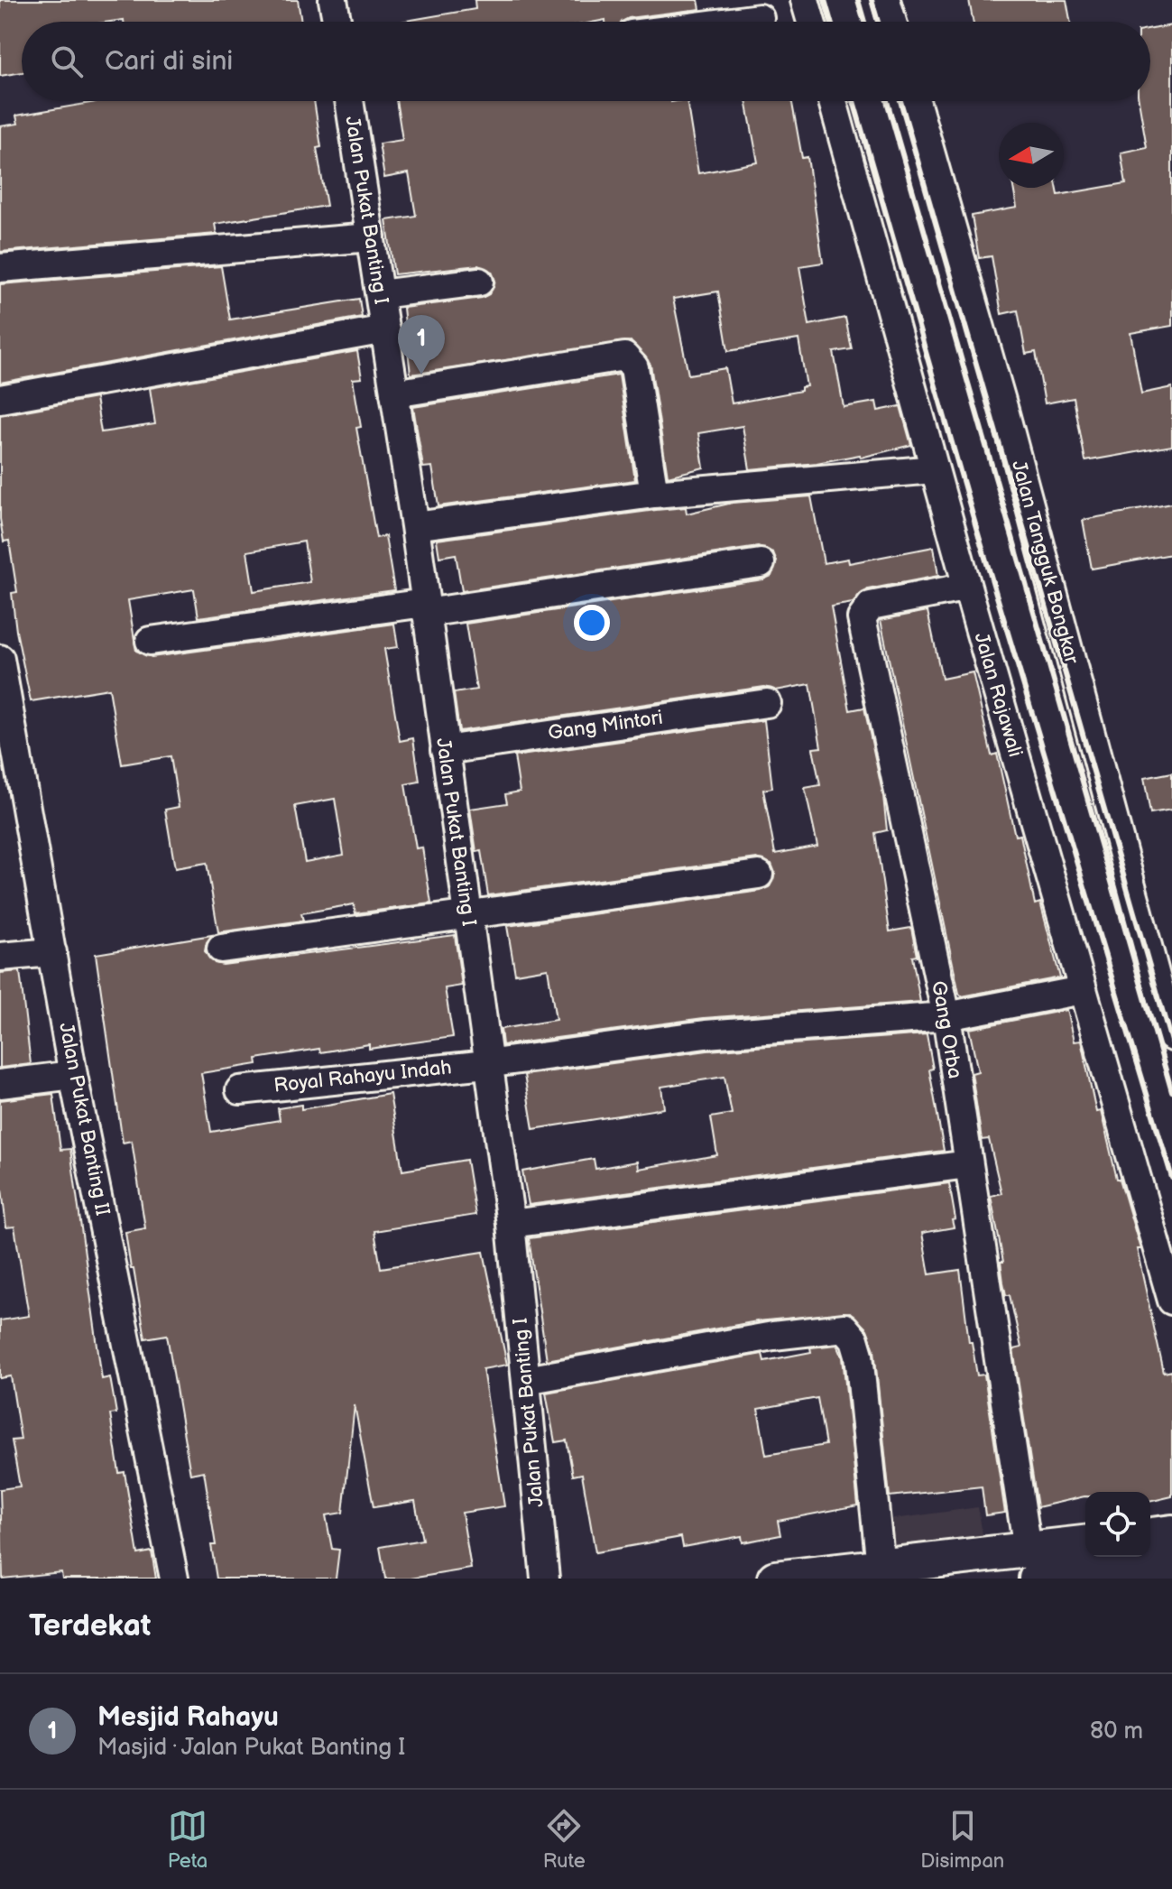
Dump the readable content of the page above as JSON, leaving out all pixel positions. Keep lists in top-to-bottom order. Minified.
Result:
{"streets":{"street":["Jalan Pukat Banting I","Jalan Tangguk Bongkar","Jalan Rajawali","Gang Mintori","Gang Orba","Royal Rahayu Indah","Jalan Pukat Banting II"]},"crossings":[["Jalan Pukat Banting I","Gang Mintori"],["Jalan Pukat Banting I","Royal Rahayu Indah"],["Jalan Rajawali","Royal Rahayu Indah"],["Gang Orba","Royal Rahayu Indah"]],"north":"left","page":{"search":"Cari di sini","pins":"1","heading":"Terdekat","list":[{"mark":"1","name":"Mesjid Rahayu","note":"Masjid · Jalan Pukat Banting I","value":"80 m"}],"nav":["Peta","Rute","Disimpan"]}}
